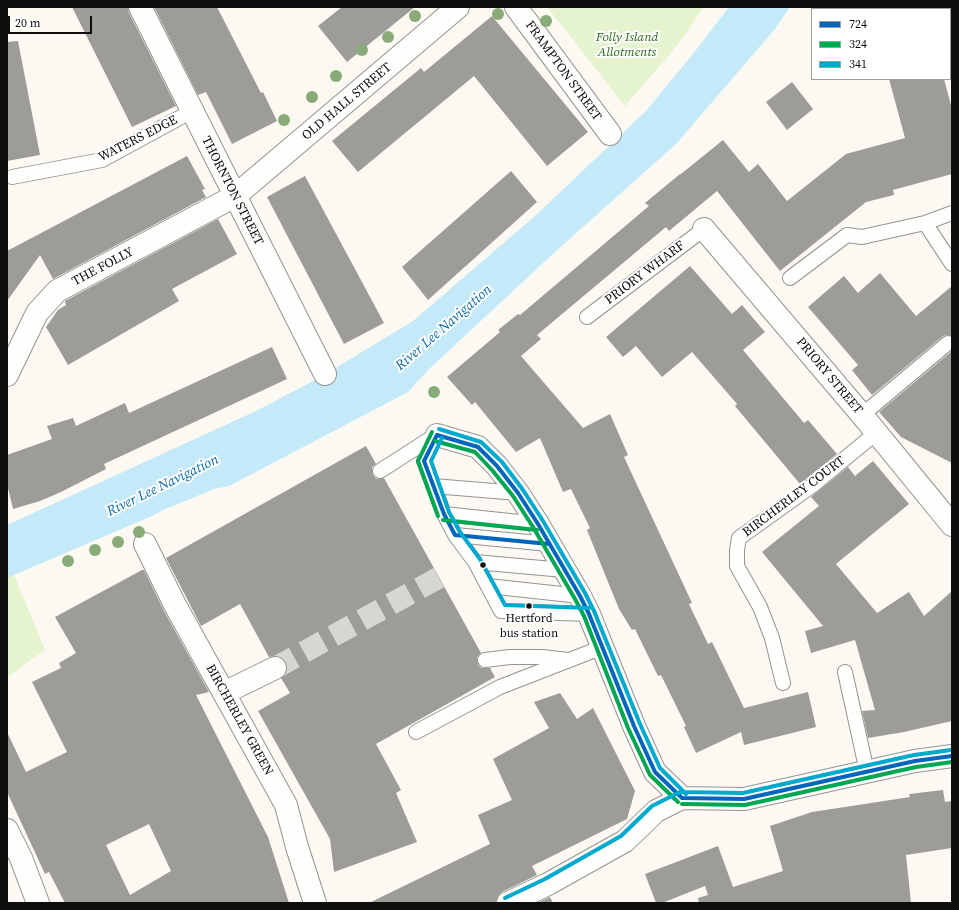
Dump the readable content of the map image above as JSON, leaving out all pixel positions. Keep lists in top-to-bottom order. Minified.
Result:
{"streets":{"street":["FRAMPTON STREET","OLD HALL STREET","THORNTON STREET","THE FOLLY","PRIORY STREET","BIRCHERLEY GREEN"],"lane":["WATERS EDGE","PRIORY WHARF","BIRCHERLEY COURT"]},"crossings":[["OLD HALL STREET","THORNTON STREET"],["OLD HALL STREET","THE FOLLY"],["WATERS EDGE","THORNTON STREET"],["THORNTON STREET","THE FOLLY"],["PRIORY WHARF","PRIORY STREET"],["PRIORY STREET","BIRCHERLEY COURT"]],"water":["River Lee Navigation"],"parks":["Folly Island Allotments"],"places":["Hertford bus station"],"lines":["transit line 341","transit line 324","transit line 724"],"legend":["724","324","341"],"scale_bar":"20 m"}
